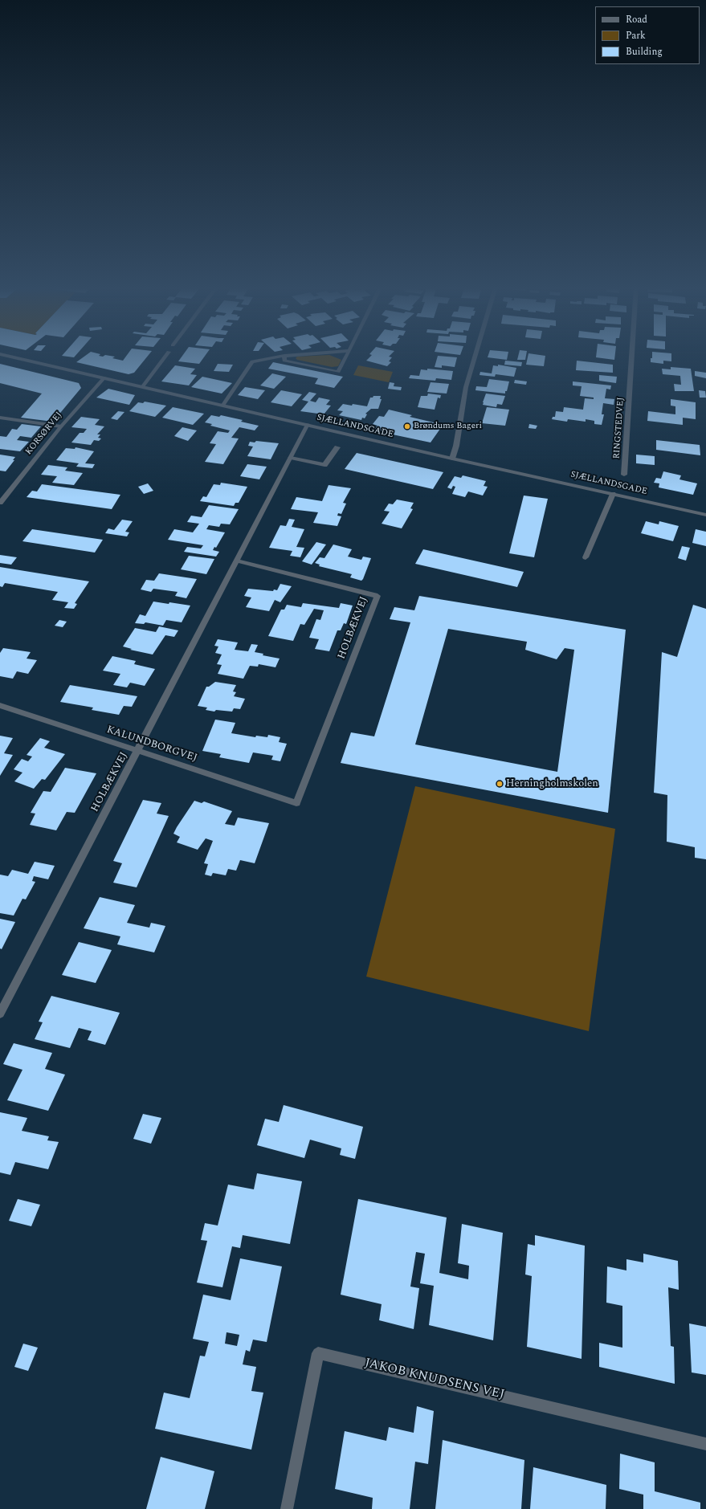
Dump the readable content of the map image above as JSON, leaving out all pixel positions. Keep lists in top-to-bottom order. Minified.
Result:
{"streets":{"street":["SJÆLLANDSGADE","RINGSTEDVEJ","KORSØRVEJ","HOLBÆKVEJ","KALUNDBORGVEJ","JAKOB KNUDSENS VEJ"]},"crossings":[["SJÆLLANDSGADE","KORSØRVEJ"],["SJÆLLANDSGADE","HOLBÆKVEJ"],["HOLBÆKVEJ","KALUNDBORGVEJ"]],"places":["Brøndums Bageri","Herningholmskolen"],"legend":["Road","Park","Building"]}
